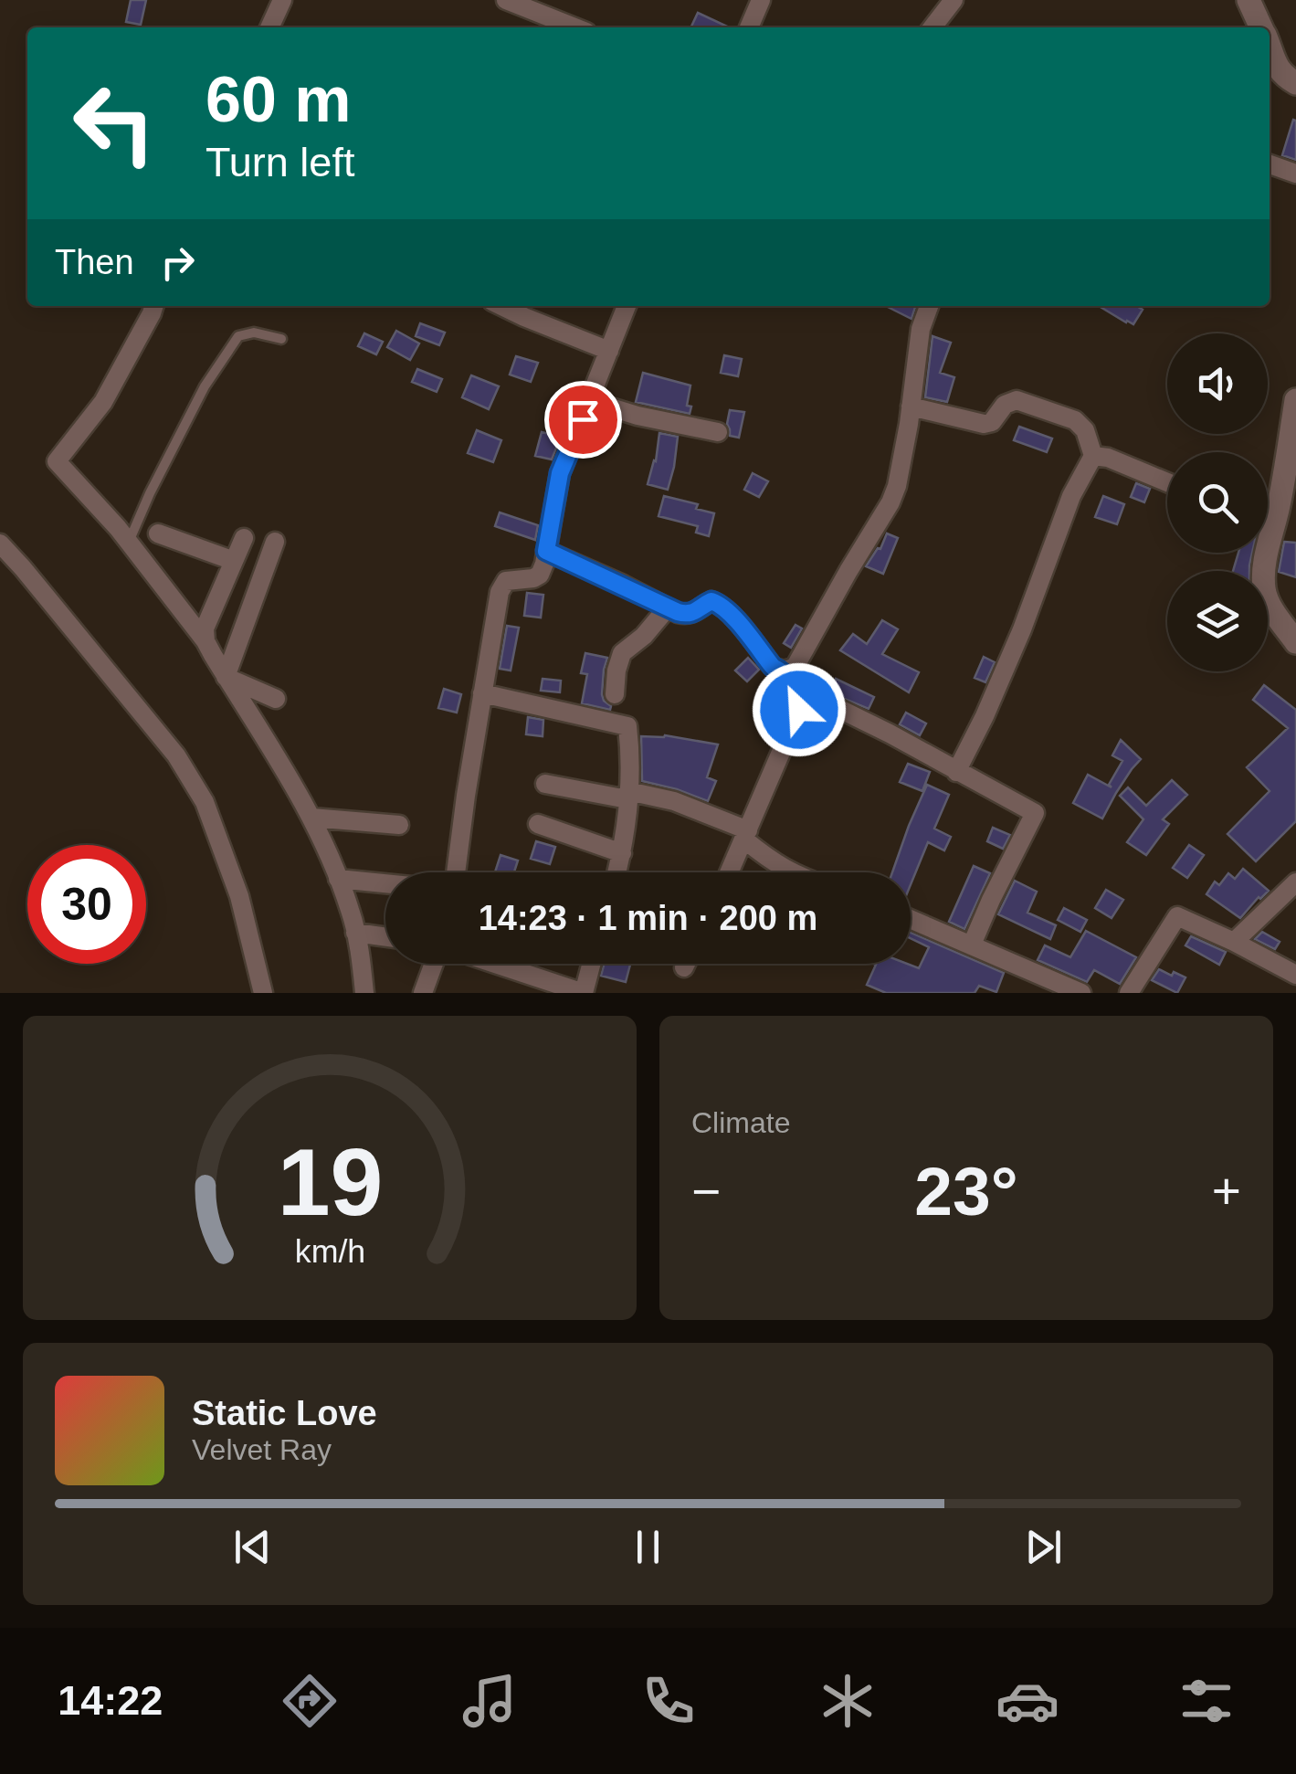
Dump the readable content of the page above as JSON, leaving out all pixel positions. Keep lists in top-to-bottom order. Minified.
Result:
{"page":{"turn":["60 m","Turn left"],"then":"Then","limit":"30","trip":"14:23 · 1 min · 200 m","tile":"Climate","heat":["−","23°","+"],"song":["Static Love","Velvet Ray"],"tabs":"14:22","gauge":["19","km/h"]}}
